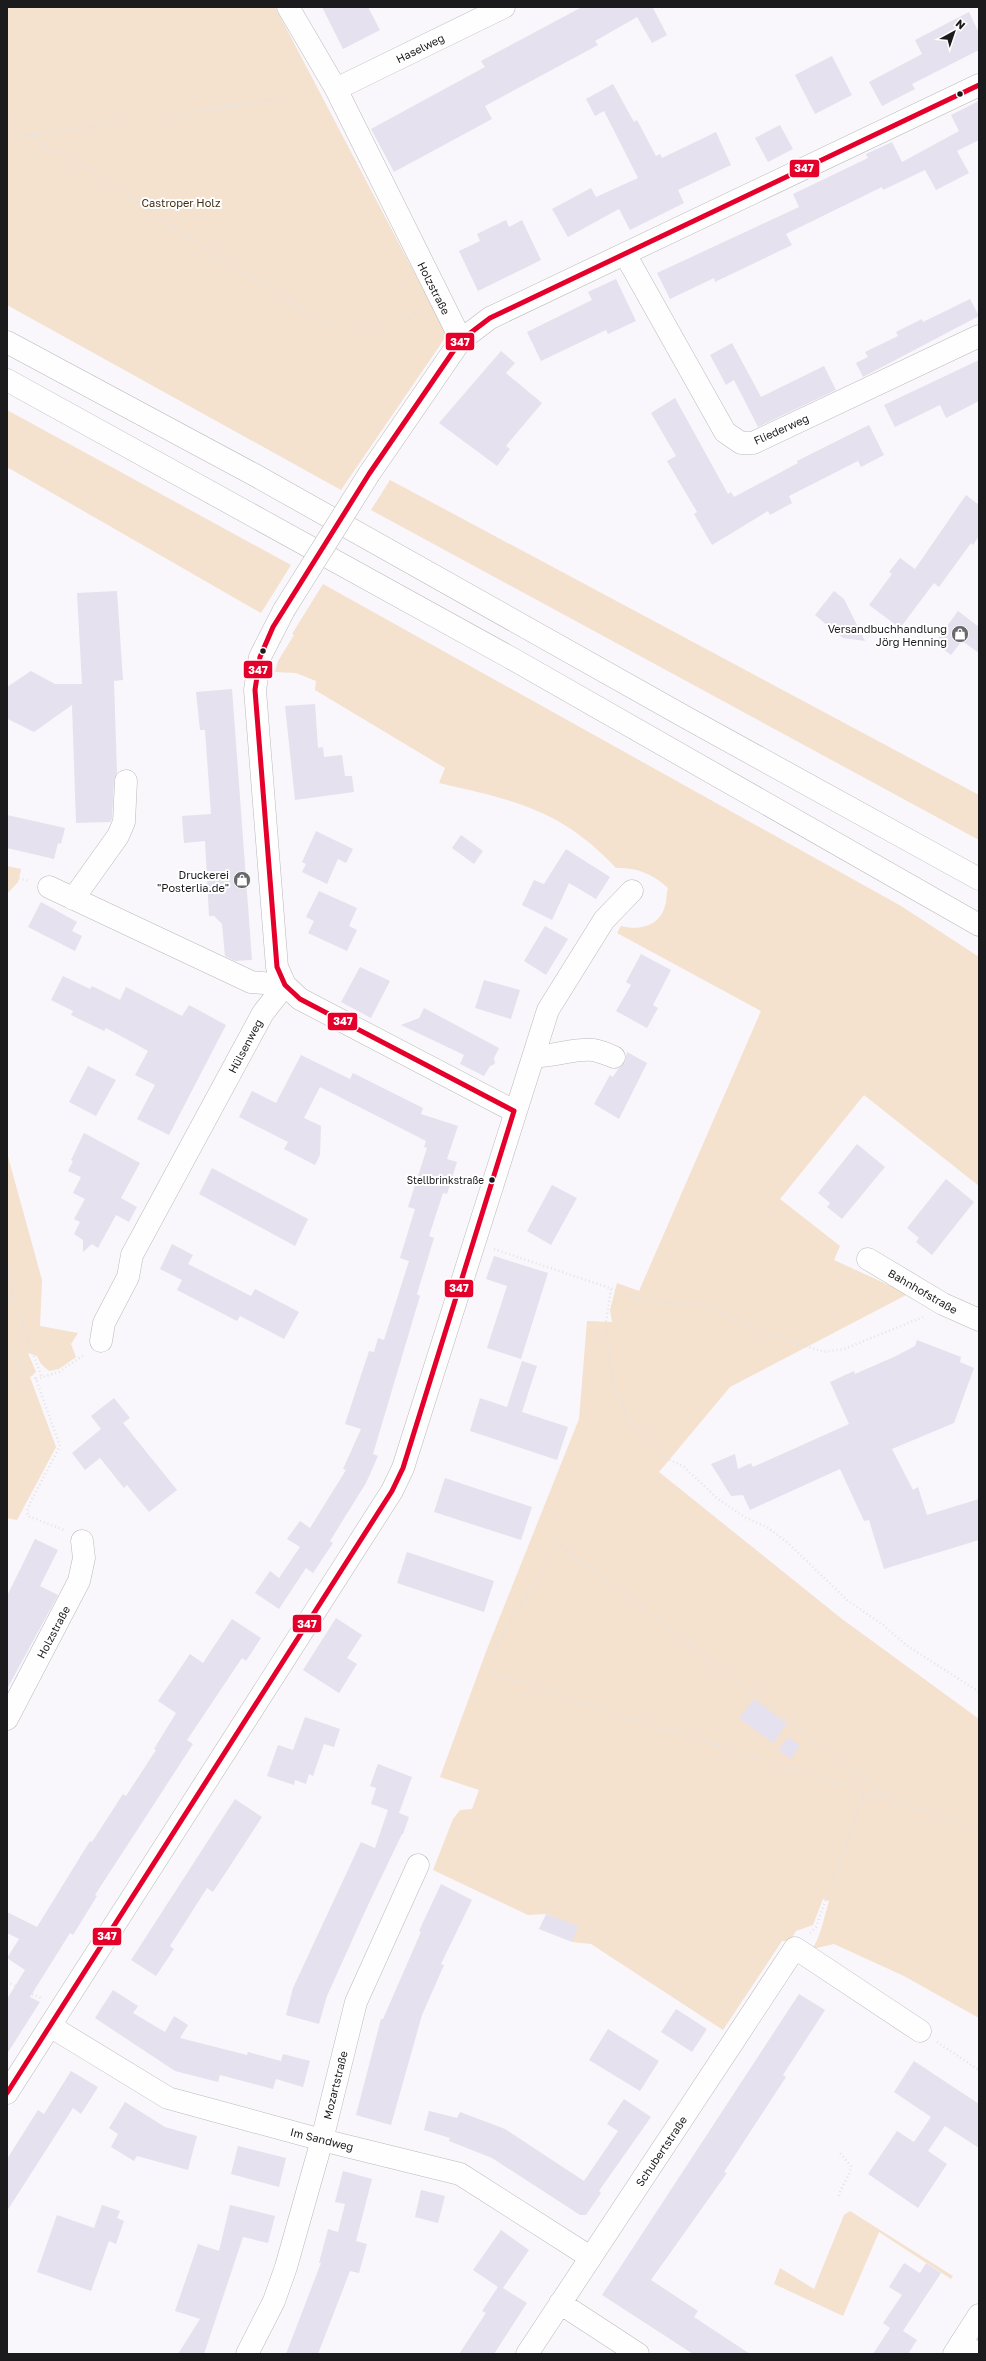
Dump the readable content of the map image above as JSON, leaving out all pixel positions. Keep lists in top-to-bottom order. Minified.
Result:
{"streets":{"main road":["Haselweg","Holzstraße","Fliederweg","Hülsenweg","Bahnhofstraße","Mozartstraße","Im Sandweg","Schubertstraße"]},"crossings":[["Haselweg","Holzstraße"],["Mozartstraße","Im Sandweg"],["Im Sandweg","Schubertstraße"]],"parks":["Castroper Holz"],"places":{"shop":["Versandbuchhandlung Jörg Henning","Druckerei \"Posterlia.de\""],"other":["Stellbrinkstraße"]},"lines":["transit line 347"],"north":"top right"}
